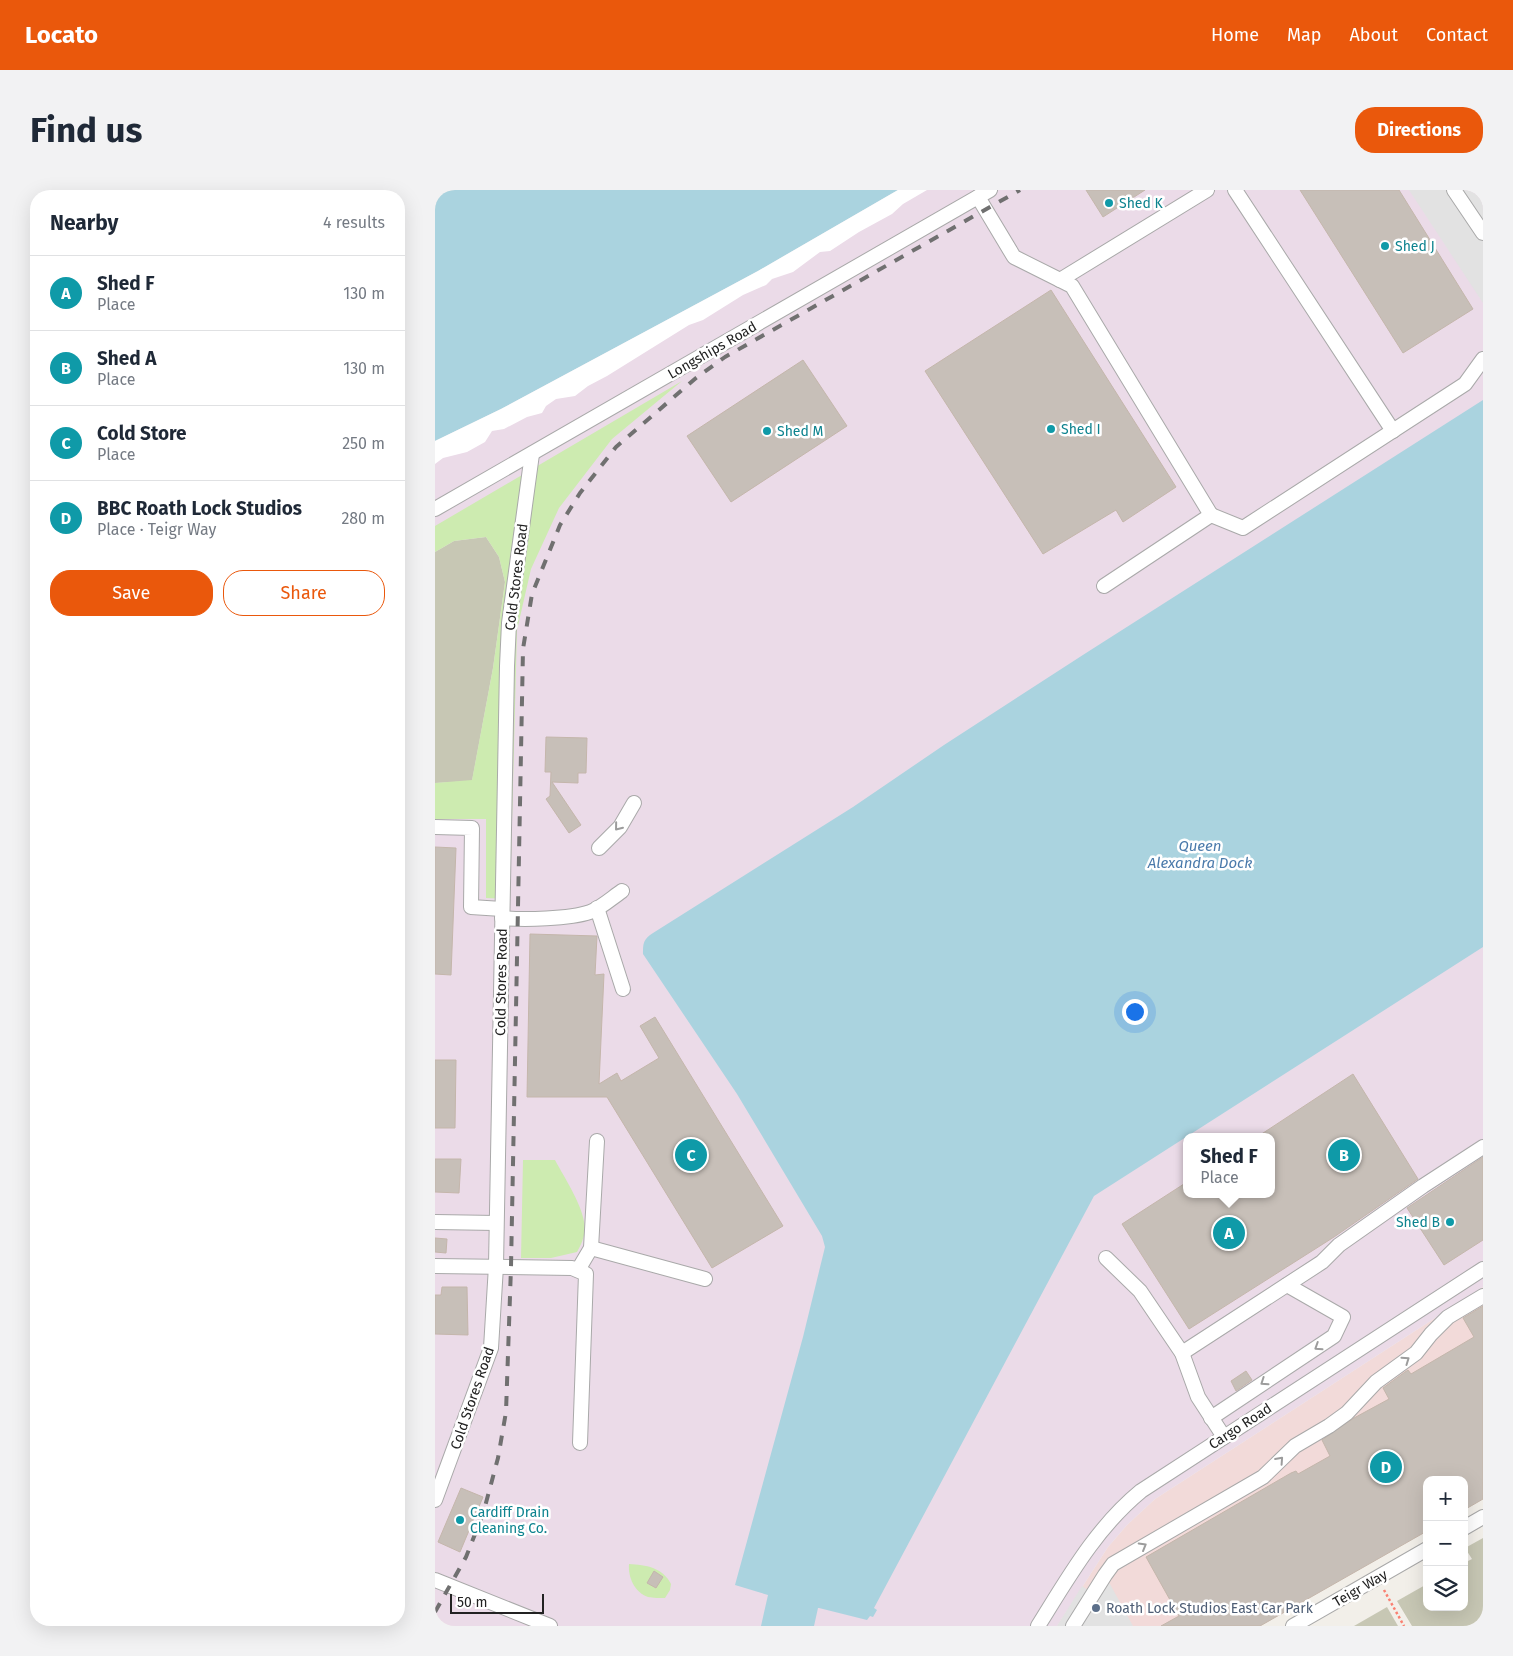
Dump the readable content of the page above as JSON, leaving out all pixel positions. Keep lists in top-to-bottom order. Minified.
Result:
{"streets":{"street":["Longships Road","Cold Stores Road","Cargo Road","Teigr Way"]},"crossings":[["Longships Road","Cold Stores Road"]],"water":["Queen Alexandra Dock"],"places":["Shed K","Shed J","Shed I","Shed M","Shed B","Cardiff Drain Cleaning Co.","Roath Lock Studios East Car Park"],"scale_bar":"50 m","page":{"header":"Locato","nav":["Home","Map","About","Contact"],"buttons":["Directions",["Save","Share"]],"title":"Find us","heading":["Nearby","4 results"],"list":[{"mark":"A","name":"Shed F","note":"Place","value":"130 m"},{"mark":"B","name":"Shed A","note":"Place","value":"130 m"},{"mark":"C","name":"Cold Store","note":"Place","value":"250 m"},{"mark":"D","name":"BBC Roath Lock Studios","note":"Place · Teigr Way","value":"280 m"}],"popup":["Shed F","Place"],"pins":["B","C","A","D"],"map_buttons":["+","−"],"scale":"50 m"}}
